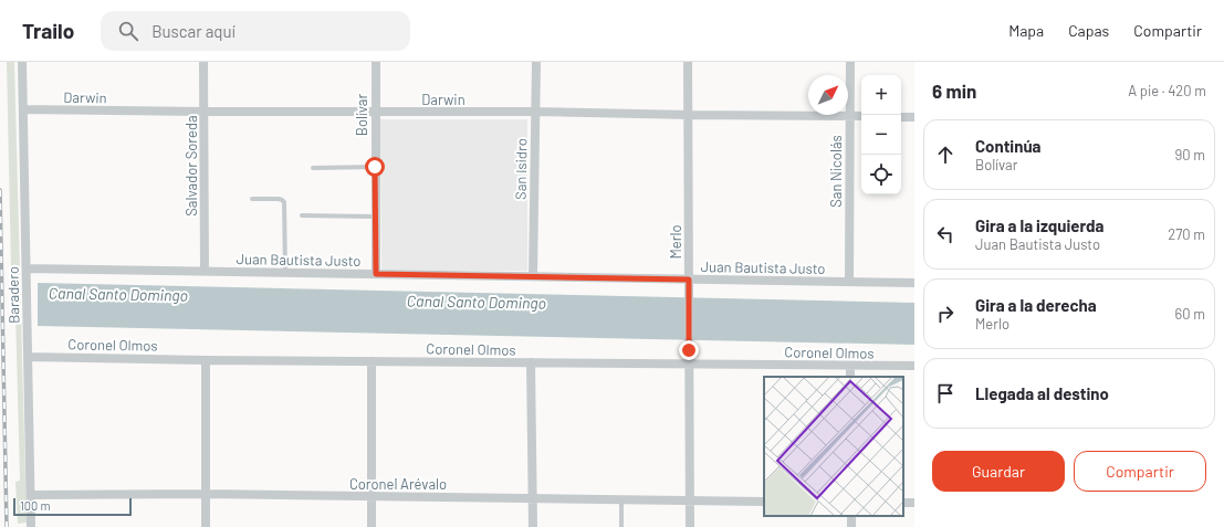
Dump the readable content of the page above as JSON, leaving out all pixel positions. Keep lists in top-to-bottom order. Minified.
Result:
{"streets":{"street":["Darwin","Bolívar","Salvador Soreda","San Isidro","San Nicolás","Merlo","Juan Bautista Justo","Baradero","Coronel Olmos","Coronel Arévalo"]},"crossings":[["Darwin","Bolívar"],["Darwin","Salvador Soreda"],["Darwin","San Isidro"],["Darwin","San Nicolás"],["Darwin","Merlo"],["Darwin","Baradero"],["Bolívar","Juan Bautista Justo"],["Salvador Soreda","Juan Bautista Justo"],["San Isidro","Juan Bautista Justo"],["San Nicolás","Juan Bautista Justo"],["Merlo","Juan Bautista Justo"],["Merlo","Coronel Olmos"],["Merlo","Coronel Arévalo"],["Juan Bautista Justo","Baradero"],["Baradero","Coronel Olmos"],["Baradero","Coronel Arévalo"]],"water":["Canal Santo Domingo"],"scale_bar":"100 m","north":"top right","page":{"header":"Trailo","search":"Buscar aquí","nav":["Mapa","Capas","Compartir"],"heading":["6 min","A pie · 420 m"],"map_buttons":["+","−"],"list":[["Continúa","Bolívar","90 m"],["Gira a la izquierda","Juan Bautista Justo","270 m"],["Gira a la derecha","Merlo","60 m"],"Llegada al destino"],"buttons":["Guardar","Compartir"],"scale":"100 m"}}
